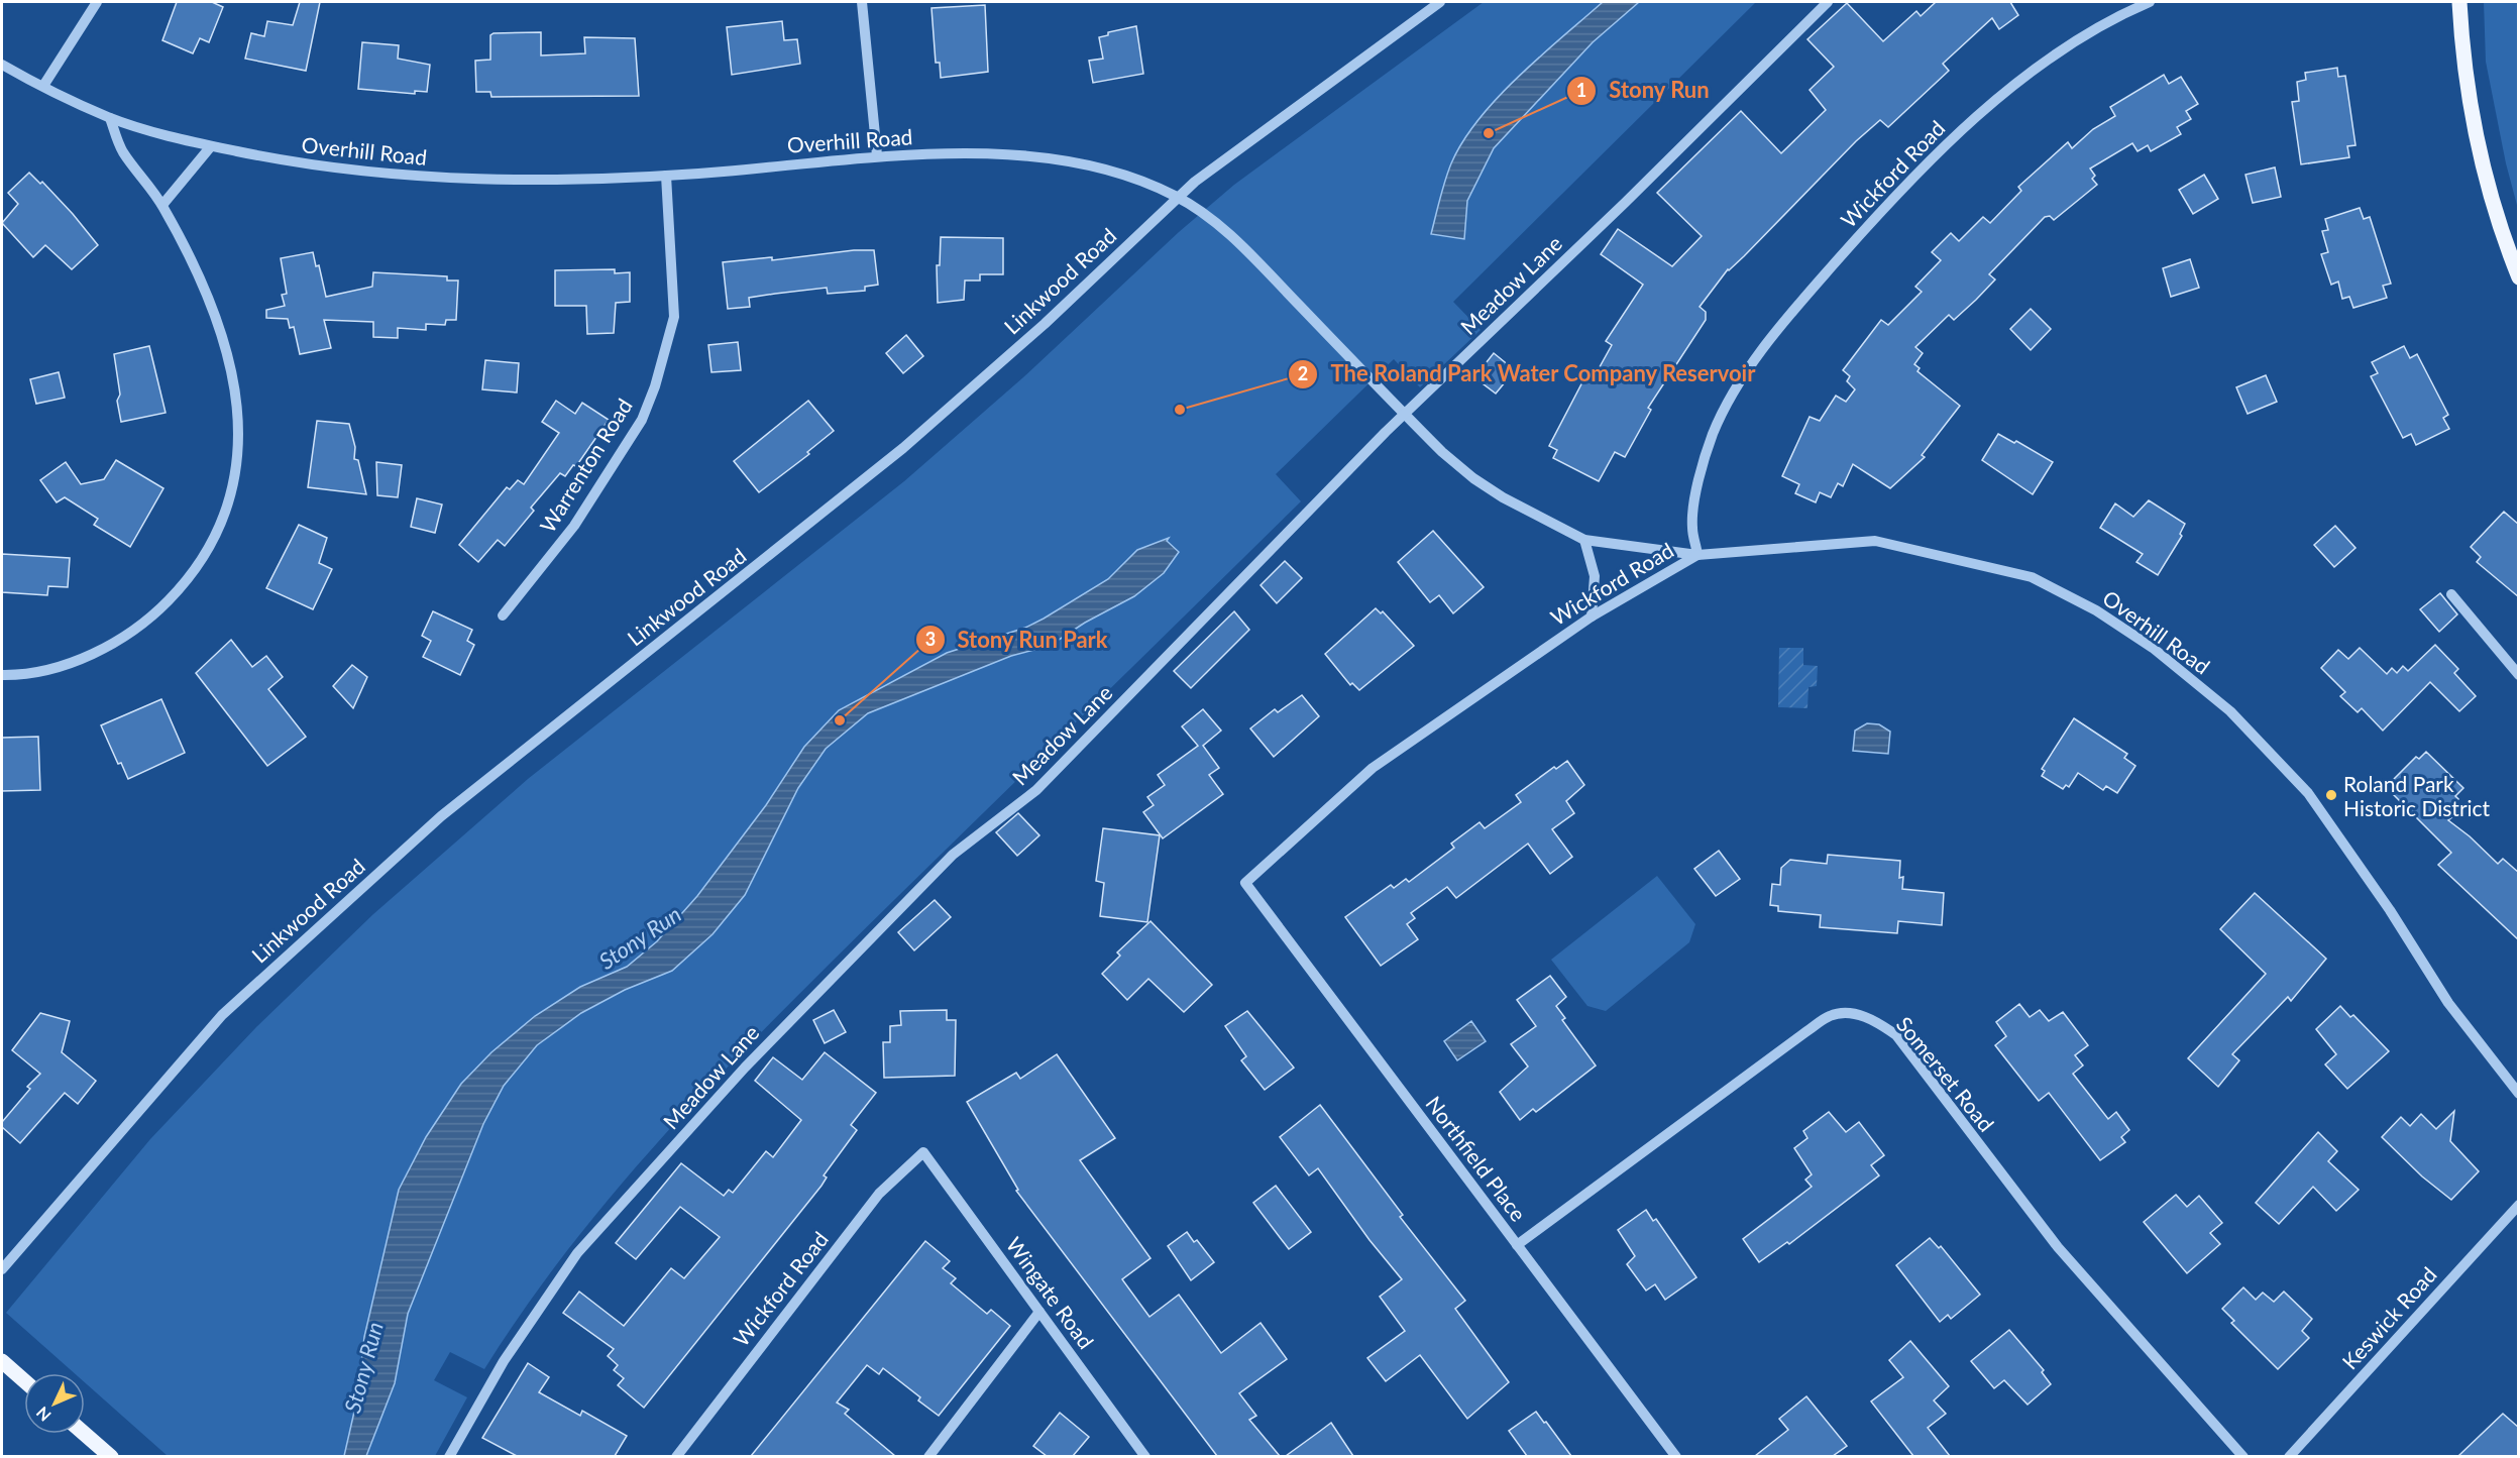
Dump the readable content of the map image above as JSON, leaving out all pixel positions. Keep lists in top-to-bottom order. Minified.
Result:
{"streets":{"street":["Overhill Road","Wickford Road","Linkwood Road","Meadow Lane","Warrenton Road","Somerset Road","Northfield Place","Wingate Road","Keswick Road"]},"crossings":[["Overhill Road","Wickford Road"],["Overhill Road","Linkwood Road"],["Overhill Road","Meadow Lane"],["Overhill Road","Warrenton Road"],["Wickford Road","Northfield Place"],["Wickford Road","Wingate Road"],["Somerset Road","Northfield Place"]],"water":["Stony Run"],"places":["Stony Run","The Roland Park Water Company Reservoir","Stony Run Park","Roland Park Historic District"],"north":"bottom left"}
